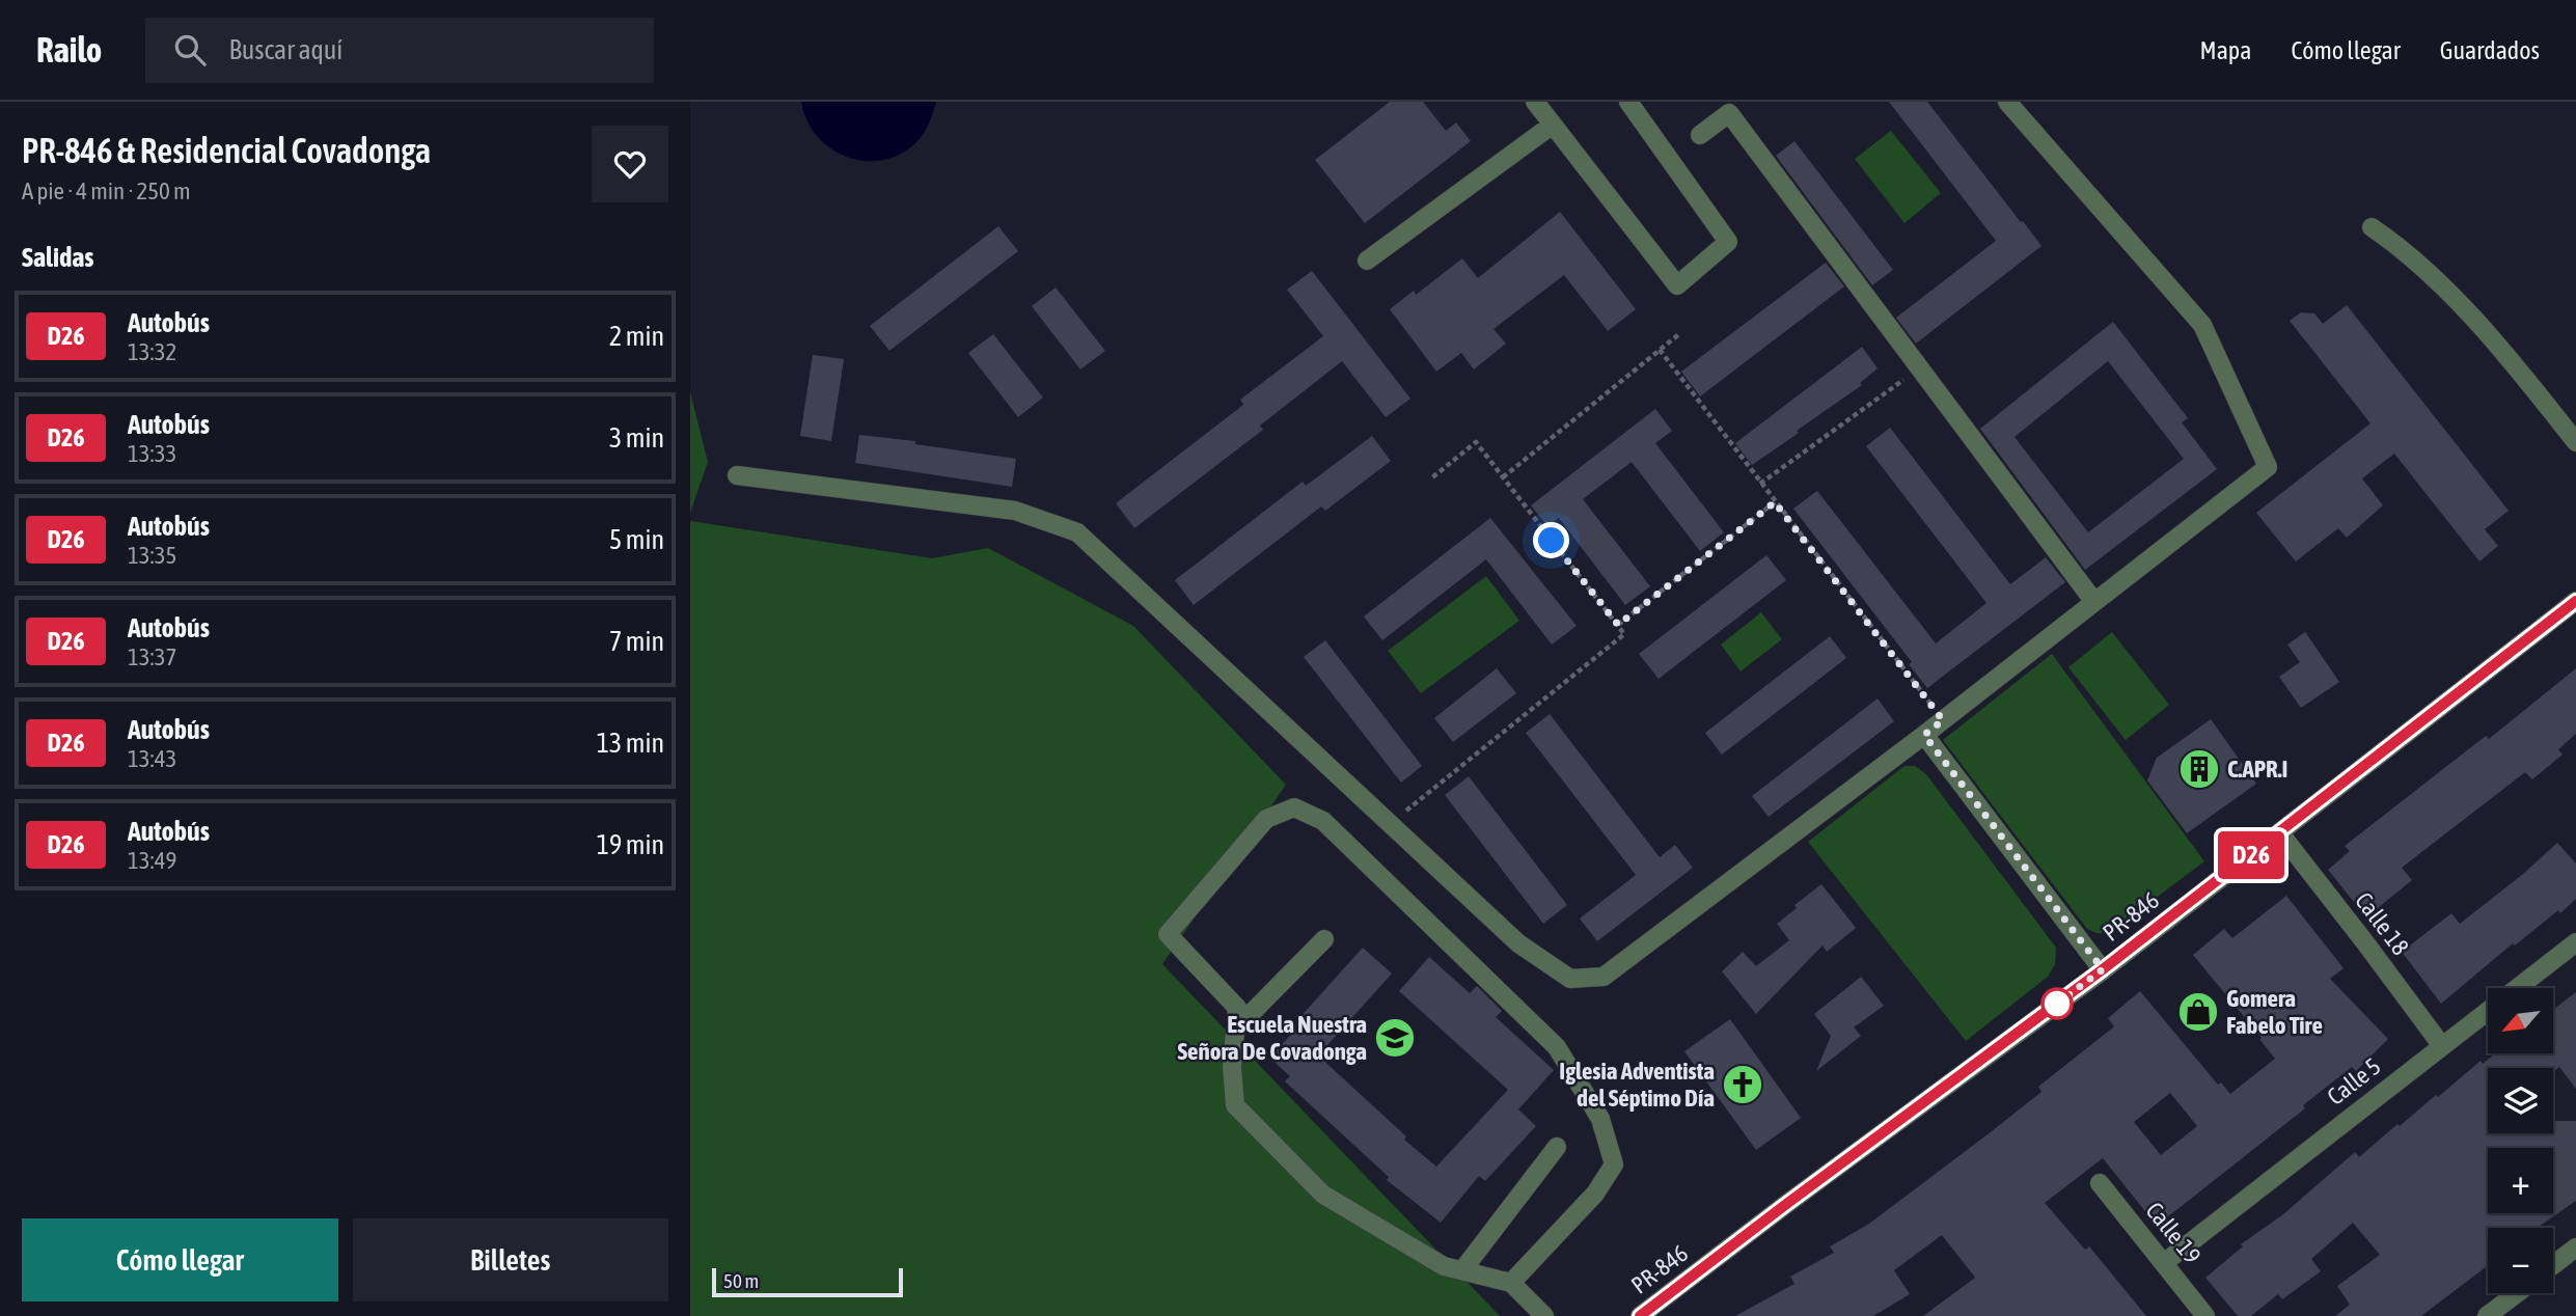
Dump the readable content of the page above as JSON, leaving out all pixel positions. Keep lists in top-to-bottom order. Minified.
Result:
{"streets":{"street":["PR-846","Calle 18","Calle 5","Calle 19"]},"crossings":[["PR-846","Calle 18"],["Calle 18","Calle 5"],["Calle 5","Calle 19"]],"places":{"building":["C.APR.I"],"shop":["Gomera Fabelo Tire"],"school or university":["Escuela Nuestra Señora De Covadonga"],"church":["Iglesia Adventista del Séptimo Día"]},"lines":["bus line D26"],"scale_bar":"50 m","north":"bottom left","page":{"header":"Railo","search":"Buscar aquí","nav":["Mapa","Cómo llegar","Guardados"],"heading":[["PR-846 & Residencial Covadonga","A pie · 4 min · 250 m"],"Salidas"],"on_map":"D26","list":[{"mark":"D26","name":"Autobús","note":"13:32","value":"2 min"},{"mark":"D26","name":"Autobús","note":"13:33","value":"3 min"},{"mark":"D26","name":"Autobús","note":"13:35","value":"5 min"},{"mark":"D26","name":"Autobús","note":"13:37","value":"7 min"},{"mark":"D26","name":"Autobús","note":"13:43","value":"13 min"},{"mark":"D26","name":"Autobús","note":"13:49","value":"19 min"}],"map_buttons":["+","−"],"buttons":["Cómo llegar","Billetes"],"scale":"50 m"}}
